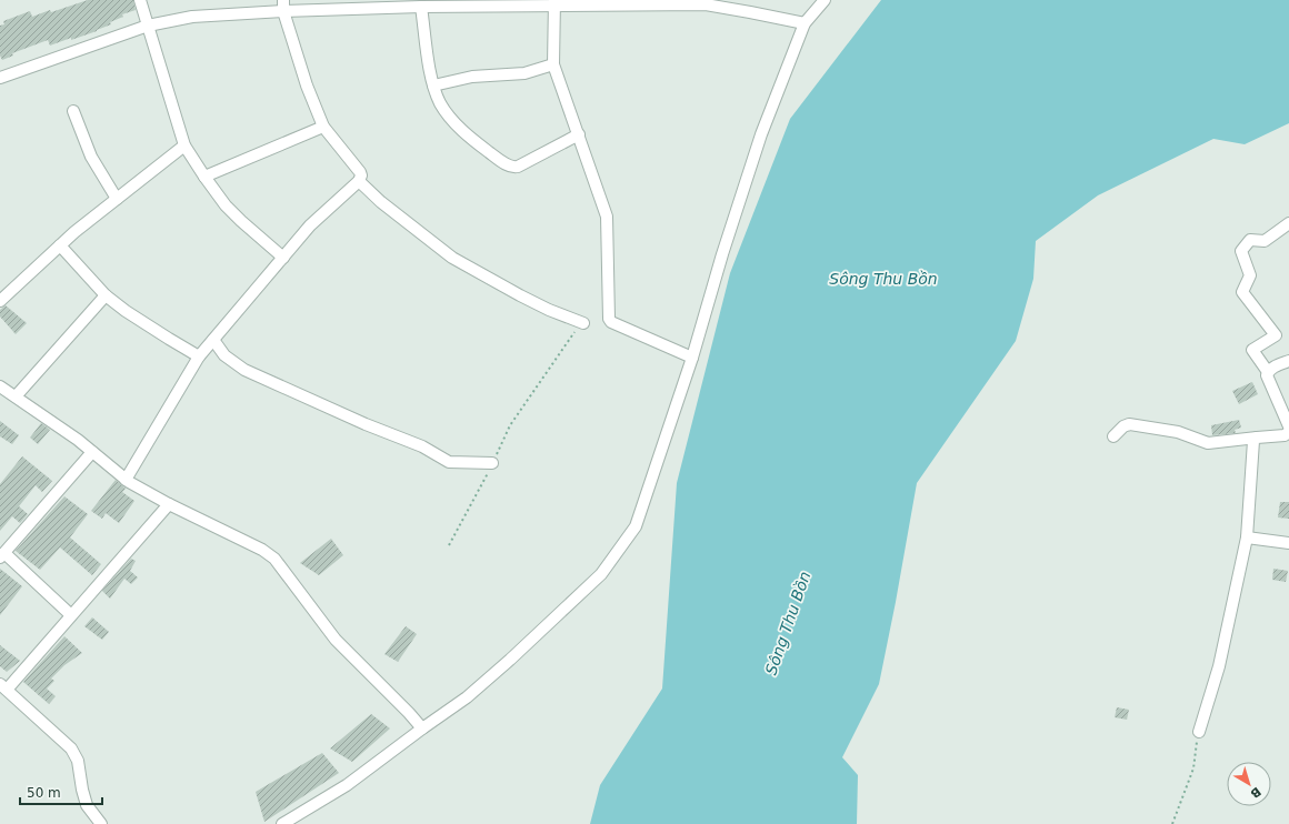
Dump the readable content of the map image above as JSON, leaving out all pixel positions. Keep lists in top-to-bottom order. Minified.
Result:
{"water":["Sông Thu Bồn"],"scale_bar":"50 m","north":"bottom right"}
